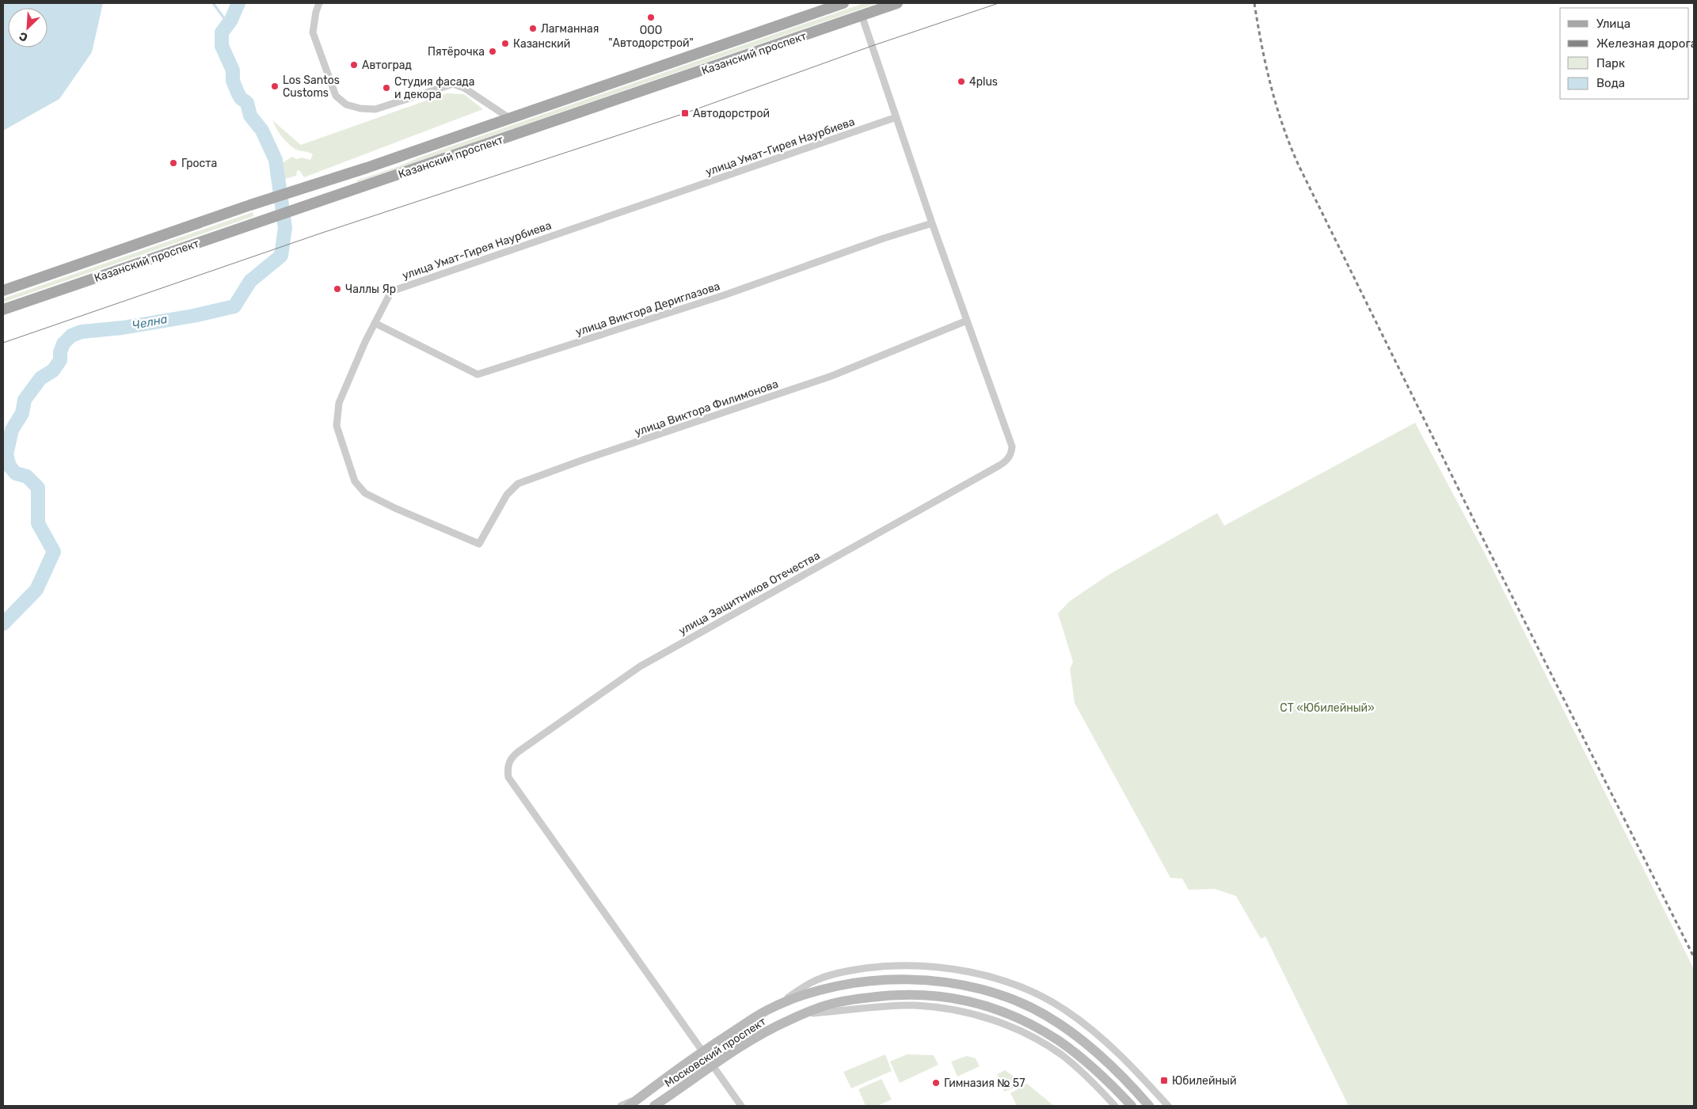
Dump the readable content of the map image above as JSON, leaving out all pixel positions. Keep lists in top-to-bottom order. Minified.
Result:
{"streets":{"main road":["Казанский проспект","Московский проспект"],"street":["улица Умат-Гирея Наурбиева","улица Виктора Дериглазова","улица Виктора Филимонова","улица Защитников Отечества"]},"crossings":[["Казанский проспект","улица Защитников Отечества"],["улица Умат-Гирея Наурбиева","улица Виктора Дериглазова"],["улица Умат-Гирея Наурбиева","улица Виктора Филимонова"],["улица Умат-Гирея Наурбиева","улица Защитников Отечества"],["улица Виктора Дериглазова","улица Защитников Отечества"],["улица Виктора Филимонова","улица Защитников Отечества"],["улица Защитников Отечества","Московский проспект"]],"water":["Челна"],"parks":["СТ «Юбилейный»"],"places":{"other":["ООО \"Автодорстрой\"","Лагманная","Казанский","Пятёрочка","Автоград","4plus","Los Santos Customs","Студия фасада и декора","Гроста","Чаллы Яр","Гимназия № 57"],"transit":["Автодорстрой","Юбилейный"]},"legend":["Улица","Железная дорога","Парк","Вода"],"north":"bottom left"}
